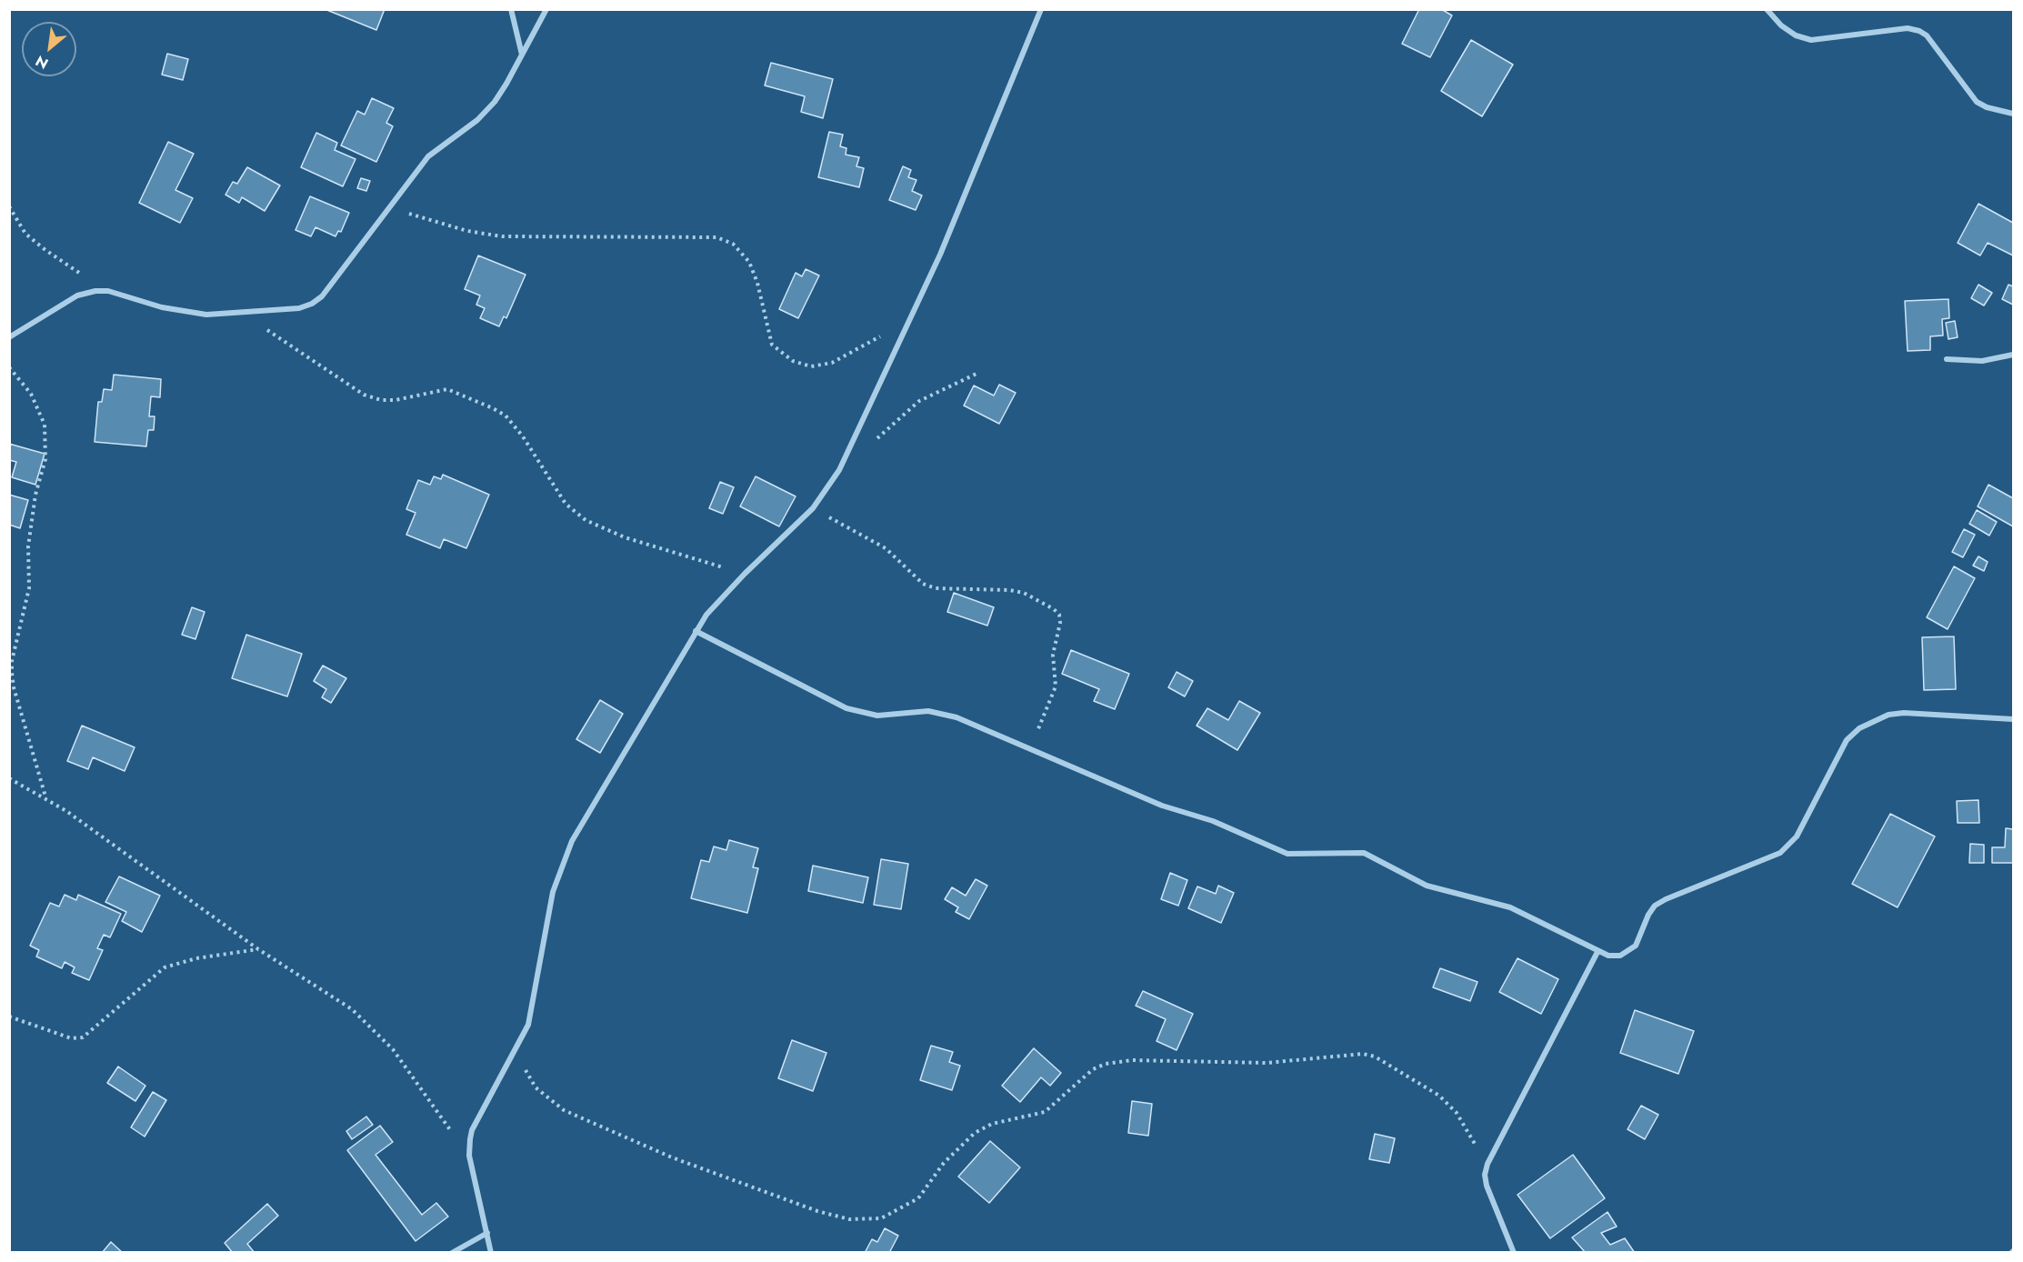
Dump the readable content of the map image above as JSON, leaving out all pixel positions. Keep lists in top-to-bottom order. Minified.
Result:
{"north":"bottom left"}
